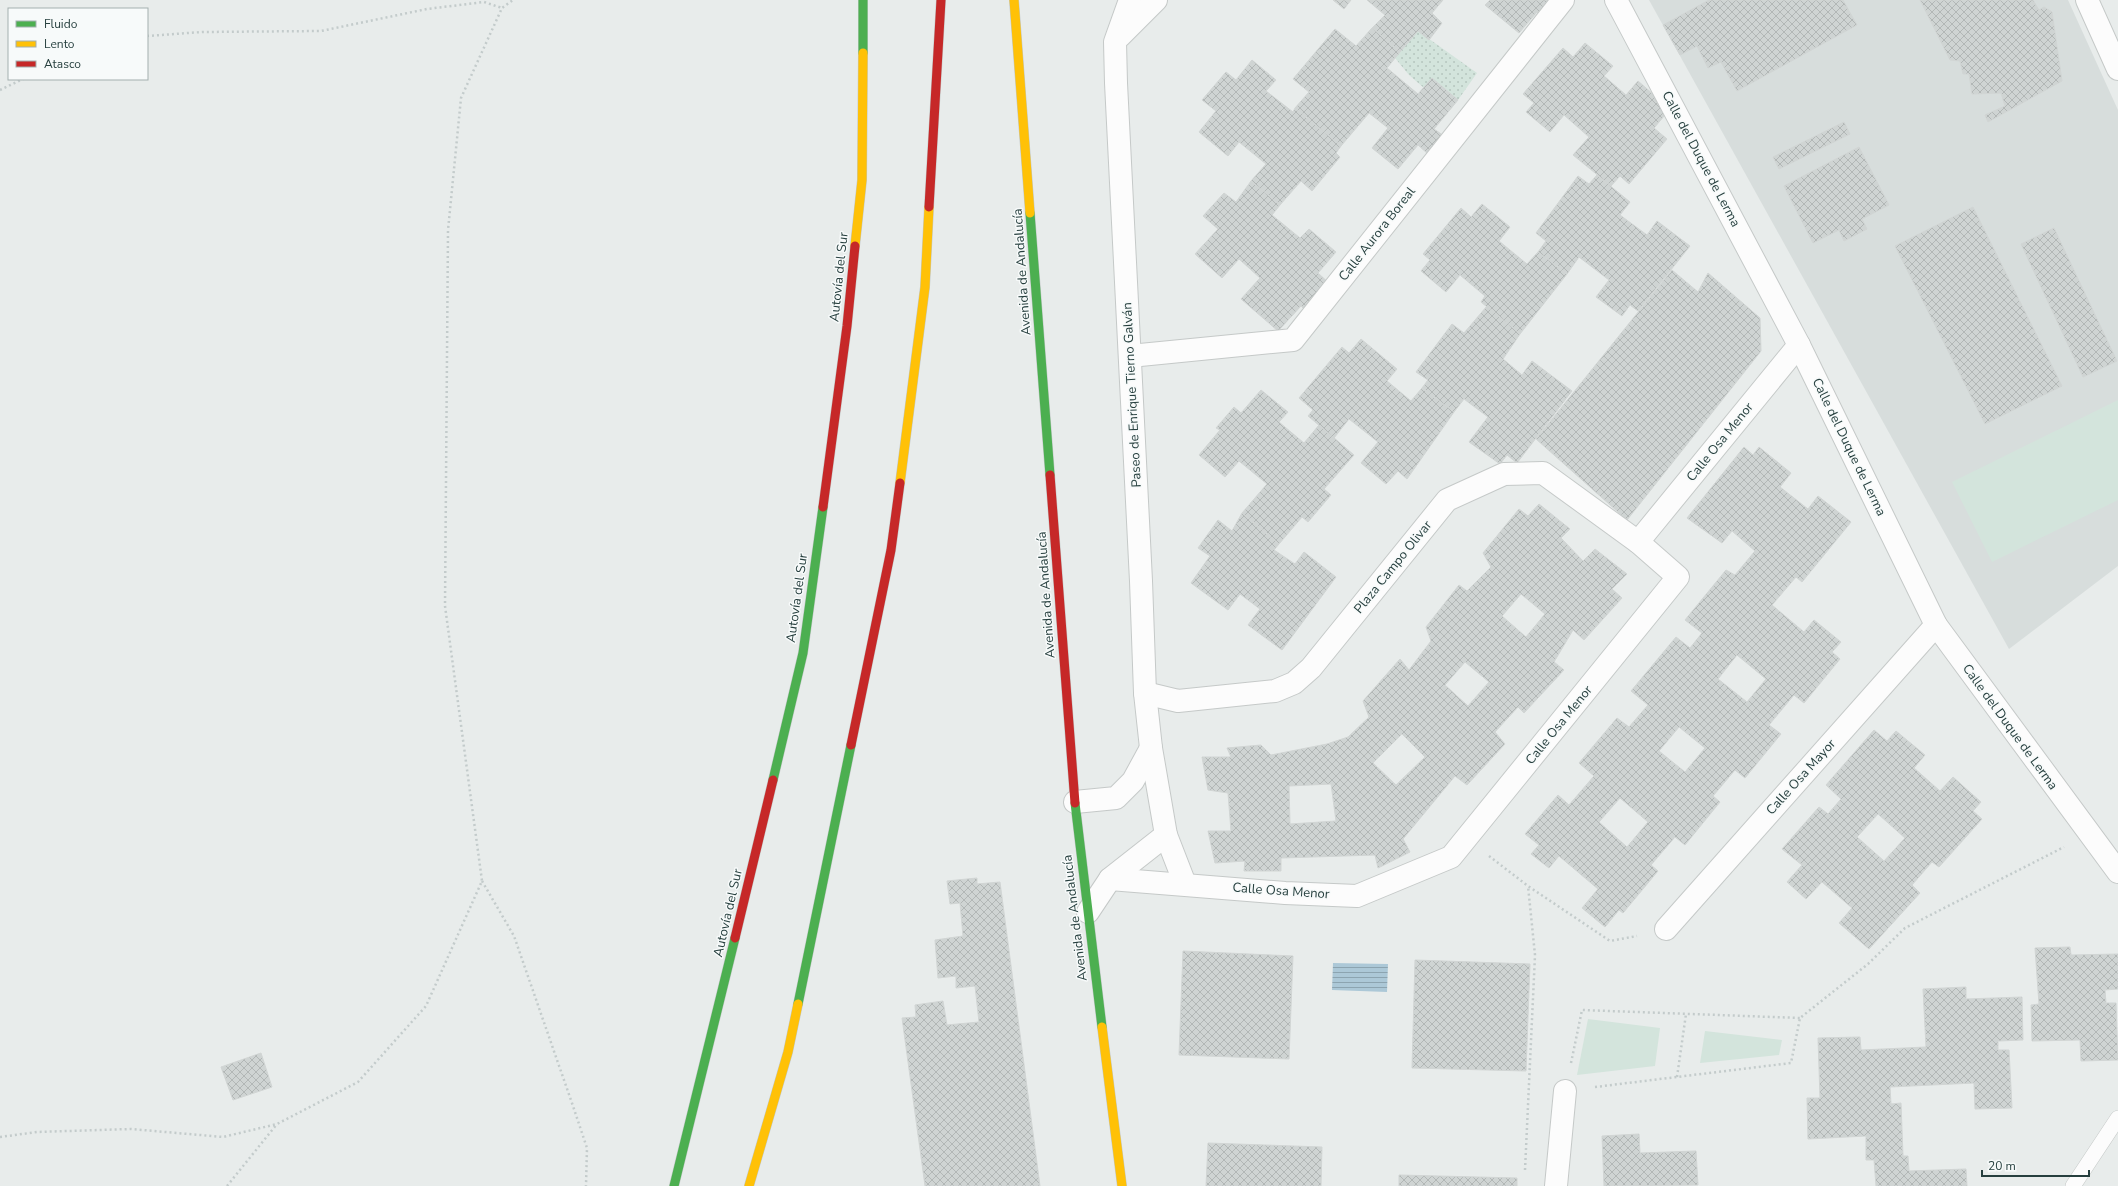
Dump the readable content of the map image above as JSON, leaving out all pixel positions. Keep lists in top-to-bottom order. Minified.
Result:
{"streets":{"main road":["Avenida de Andalucía","Autovía del Sur"],"street":["Calle del Duque de Lerma","Calle Aurora Boreal","Paseo de Enrique Tierno Galván","Calle Osa Menor","Plaza Campo Olivar","Calle Osa Mayor"]},"crossings":[["Calle del Duque de Lerma","Calle Osa Menor"],["Calle del Duque de Lerma","Calle Osa Mayor"],["Calle Aurora Boreal","Paseo de Enrique Tierno Galván"],["Paseo de Enrique Tierno Galván","Plaza Campo Olivar"],["Calle Osa Menor","Plaza Campo Olivar"]],"legend":["Fluido","Lento","Atasco"],"scale_bar":"20 m"}
